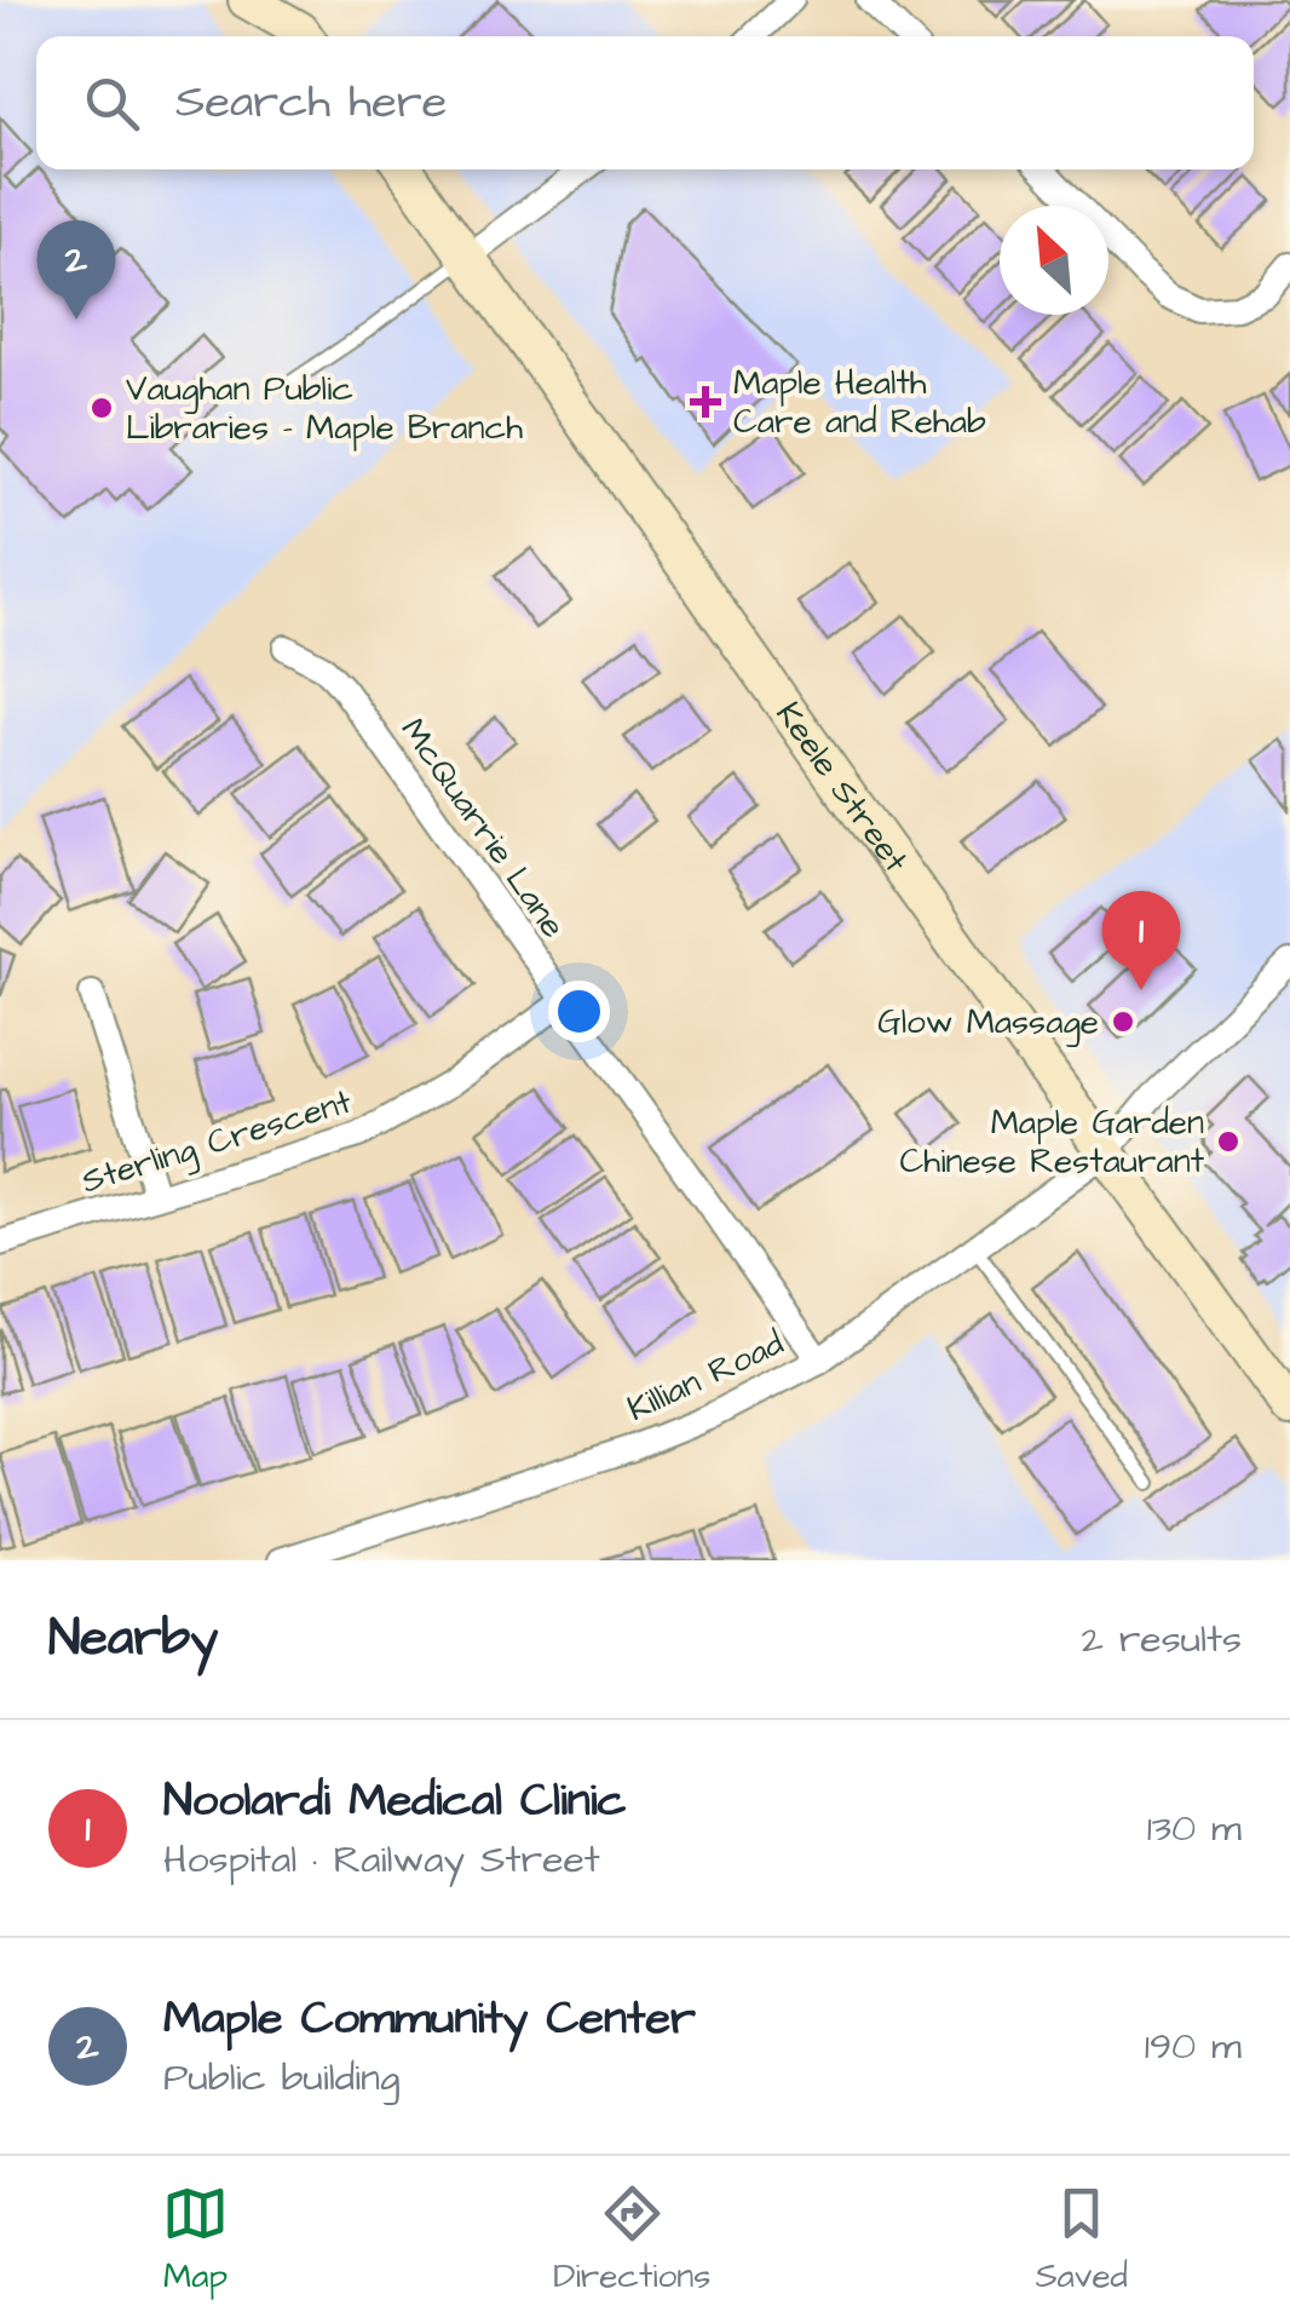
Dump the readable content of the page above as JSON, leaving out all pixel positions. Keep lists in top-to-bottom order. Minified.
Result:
{"streets":{"main road":["Keele Street"],"street":["McQuarrie Lane","Sterling Crescent","Killian Road"]},"crossings":[["Keele Street","Killian Road"],["McQuarrie Lane","Sterling Crescent"],["McQuarrie Lane","Killian Road"]],"places":{"health":["Maple Health Care and Rehab"],"other":["Vaughan Public Libraries - Maple Branch","Glow Massage","Maple Garden Chinese Restaurant"]},"north":"top left","page":{"search":"Search here","pins":["2","1"],"heading":["Nearby","2 results"],"list":[{"mark":"1","name":"Noolardi Medical Clinic","note":"Hospital · Railway Street","value":"130 m"},{"mark":"2","name":"Maple Community Center","note":"Public building","value":"190 m"}],"nav":["Map","Directions","Saved"]}}
